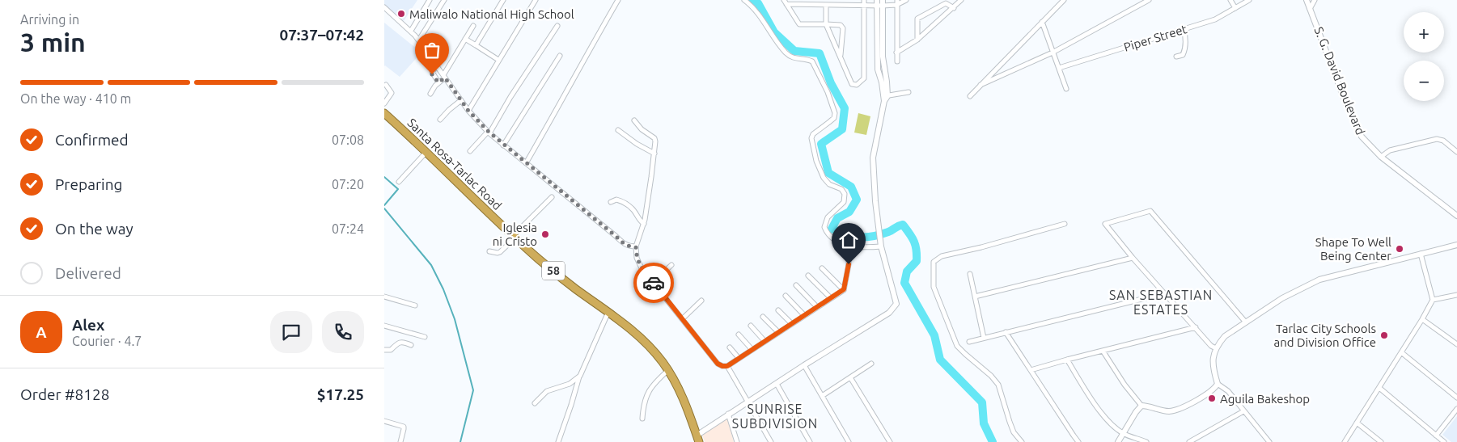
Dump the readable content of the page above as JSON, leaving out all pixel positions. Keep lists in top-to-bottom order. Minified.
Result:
{"streets":{"highway":["Santa Rosa-Tarlac Road","58"],"street":["Piper Street","S. G. David Boulevard"]},"districts":["SAN SEBASTIAN ESTATES","SUNRISE SUBDIVISION"],"places":["Maliwalo National High School","Iglesia ni Cristo","Shape To Well Being Center","Tarlac City Schools and Division Office","Aguila Bakeshop"],"page":{"heading":["3 min","Arriving in","07:37–07:42"],"panel":["Alex","Courier · 4.7","Order #8128","$17.25"],"map_buttons":["+","−"],"bar":"On the way · 410 m","list":[["Confirmed","07:08"],["Preparing","07:20"],["On the way","07:24"],"Delivered"],"round":"A"}}
